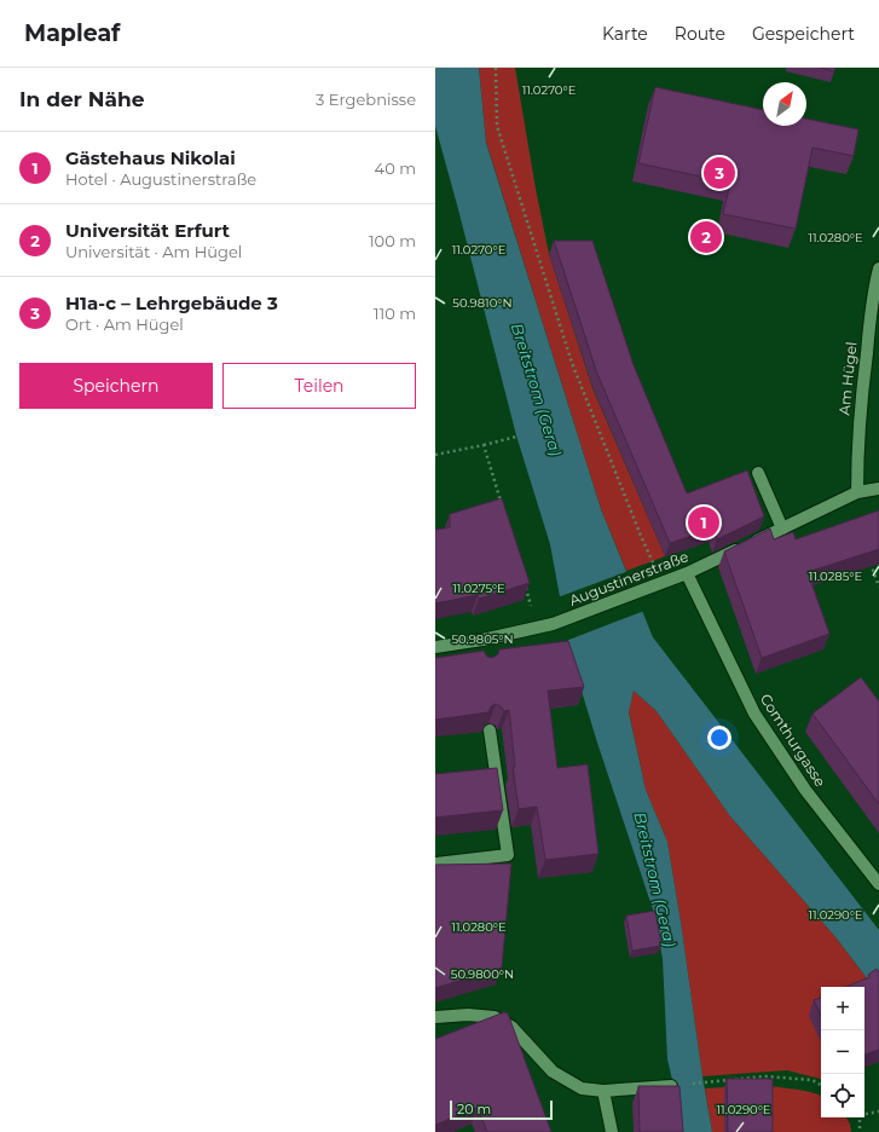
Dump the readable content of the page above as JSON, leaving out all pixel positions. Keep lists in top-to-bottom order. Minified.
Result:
{"streets":{"street":["Am Hügel","Augustinerstraße","Comthurgasse"]},"crossings":[["Am Hügel","Augustinerstraße"],["Augustinerstraße","Comthurgasse"]],"water":["Breitstrom (Gera)"],"scale_bar":"20 m","north":"top right","page":{"header":"Mapleaf","nav":["Karte","Route","Gespeichert"],"heading":["In der Nähe","3 Ergebnisse"],"list":[{"mark":"1","name":"Gästehaus Nikolai","note":"Hotel · Augustinerstraße","value":"40 m"},{"mark":"2","name":"Universität Erfurt","note":"Universität · Am Hügel","value":"100 m"},{"mark":"3","name":"H1a-c – Lehrgebäude 3","note":"Ort · Am Hügel","value":"110 m"}],"pins":["3","2","1"],"buttons":["Speichern","Teilen"],"map_buttons":["+","−"],"scale":"20 m"},"coordinates":["11.0270°E","11.0280°E","50.9810°N","11.0285°E","11.0275°E","50.9805°N","11.0290°E","50.9800°N"]}
